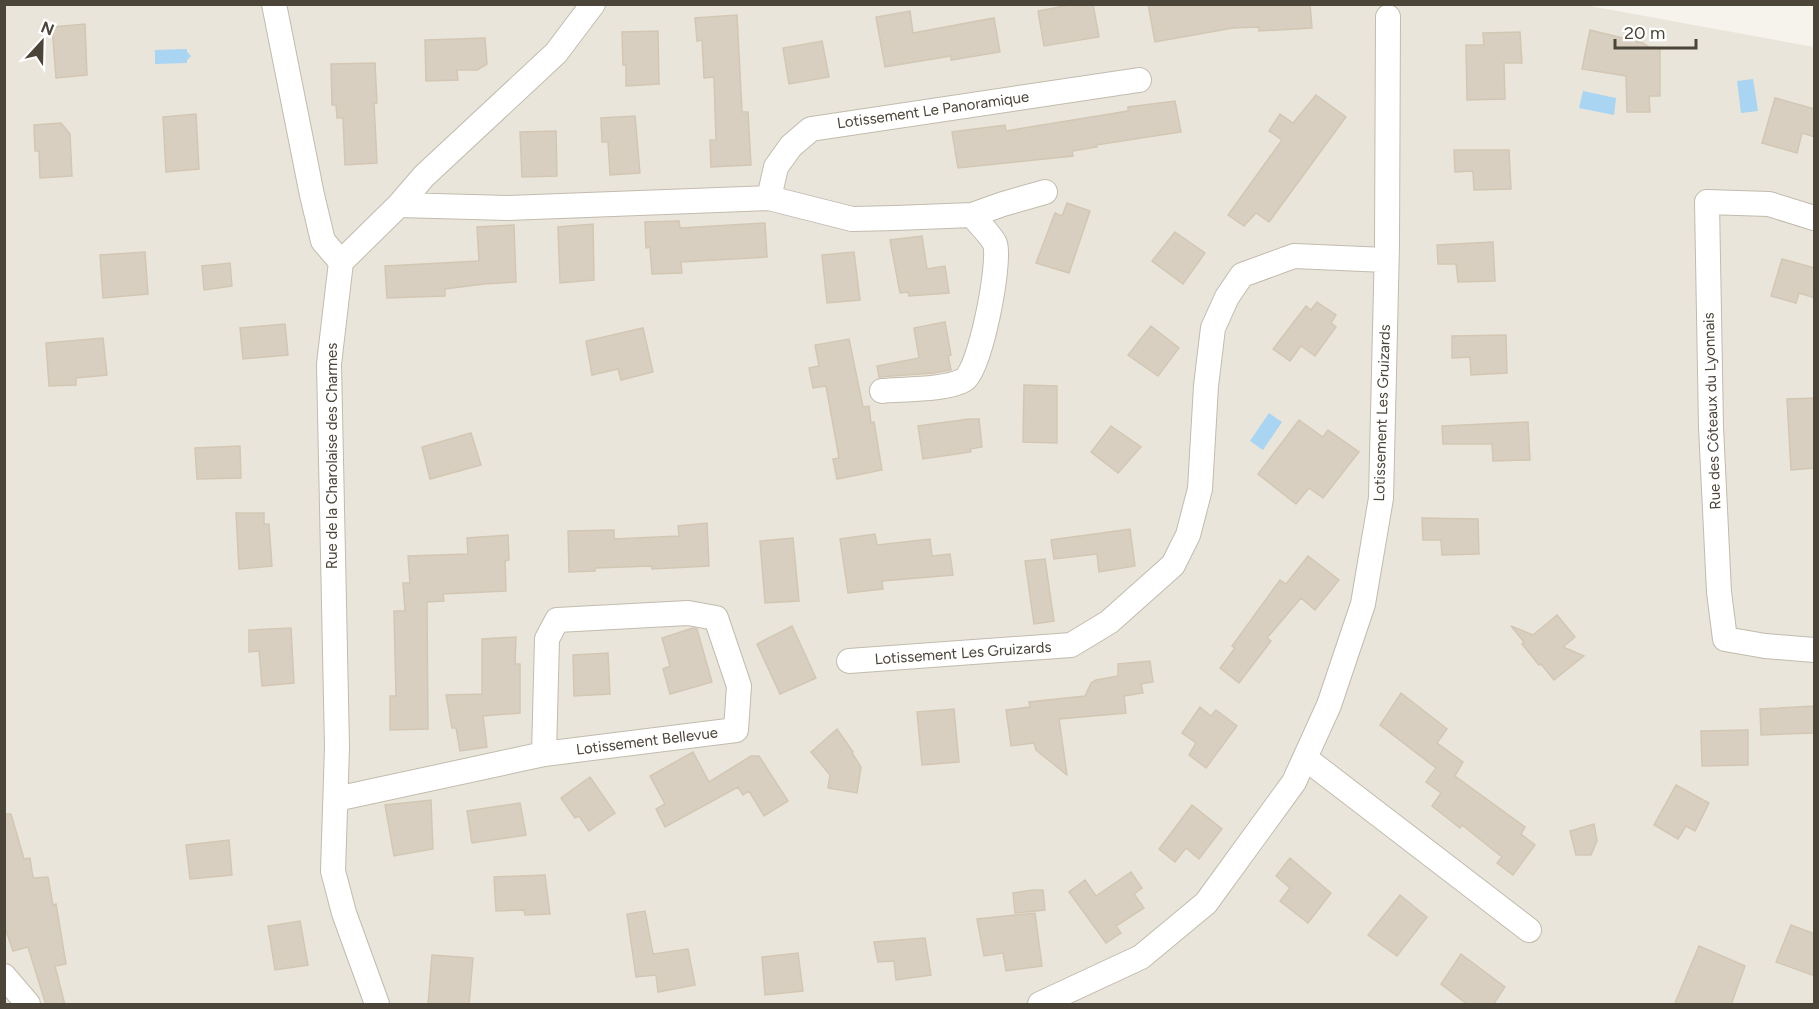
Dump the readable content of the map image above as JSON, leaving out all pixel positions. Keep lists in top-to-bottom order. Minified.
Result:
{"streets":{"street":["Lotissement Le Panoramique","Rue des Côteaux du Lyonnais","Lotissement Les Gruizards","Rue de la Charolaise des Charmes","Lotissement Bellevue"]},"crossings":[["Rue de la Charolaise des Charmes","Lotissement Bellevue"]],"scale_bar":"20 m","north":"top"}
